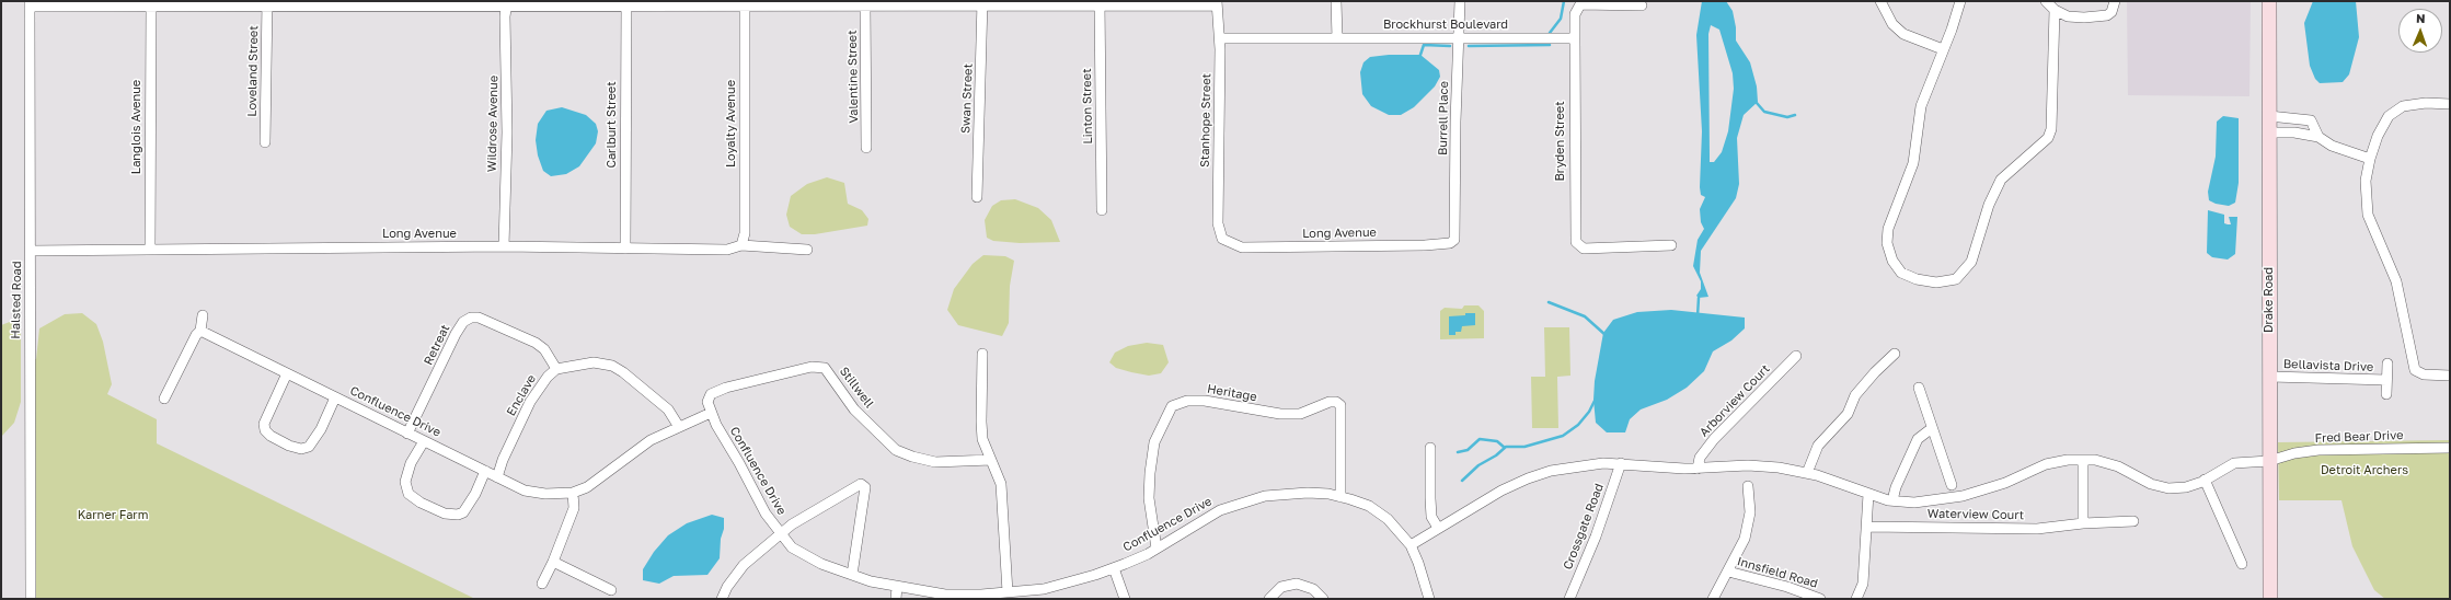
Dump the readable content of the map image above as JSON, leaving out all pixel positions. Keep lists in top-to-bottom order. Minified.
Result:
{"streets":{"street":["Brockhurst Boulevard","Loveland Street","Valentine Street","Swan Street","Linton Street","Burrell Place","Stanhope Street","Wildrose Avenue","Loyalty Avenue","Carlburt Street","Langlois Avenue","Bryden Street","Long Avenue","Halsted Road","Drake Road","Retreat","Bellavista Drive","Stillwell","Heritage","Enclave","Arborview Court","Confluence Drive","Fred Bear Drive","Waterview Court","Crossgate Road","Innsfield Road"]},"crossings":[["Brockhurst Boulevard","Burrell Place"],["Brockhurst Boulevard","Stanhope Street"],["Brockhurst Boulevard","Bryden Street"],["Burrell Place","Long Avenue"],["Stanhope Street","Long Avenue"],["Wildrose Avenue","Long Avenue"],["Loyalty Avenue","Long Avenue"],["Carlburt Street","Long Avenue"],["Langlois Avenue","Long Avenue"],["Long Avenue","Halsted Road"],["Drake Road","Bellavista Drive"],["Drake Road","Fred Bear Drive"],["Retreat","Enclave"],["Retreat","Confluence Drive"],["Stillwell","Confluence Drive"],["Heritage","Confluence Drive"],["Enclave","Confluence Drive"],["Arborview Court","Fred Bear Drive"],["Confluence Drive","Fred Bear Drive"],["Fred Bear Drive","Crossgate Road"]],"parks":["Detroit Archers","Karner Farm"],"north":"top"}
